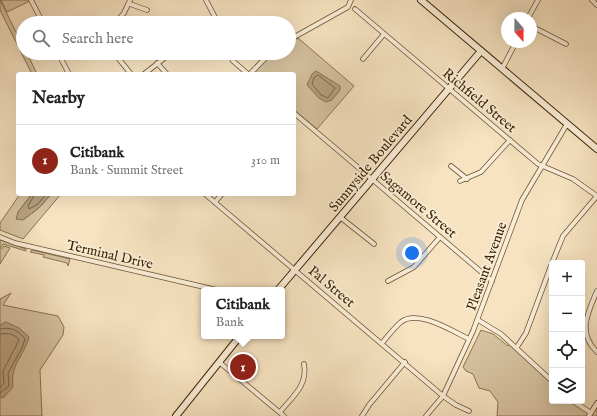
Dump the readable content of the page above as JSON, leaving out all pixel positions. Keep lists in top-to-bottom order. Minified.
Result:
{"streets":{"main road":["Sunnyside Boulevard"],"street":["Richfield Street","Sagamore Street","Terminal Drive","Pleasant Avenue","Pal Street"]},"crossings":[["Richfield Street","Sunnyside Boulevard"],["Richfield Street","Pleasant Avenue"],["Sunnyside Boulevard","Sagamore Street"],["Sunnyside Boulevard","Pal Street"],["Sagamore Street","Pleasant Avenue"],["Pleasant Avenue","Pal Street"]],"north":"bottom","page":{"search":"Search here","heading":"Nearby","list":[{"mark":"1","name":"Citibank","note":"Bank · Summit Street","value":"310 m"}],"map_buttons":["+","−"],"popup":["Citibank","Bank"],"pins":"1"}}
